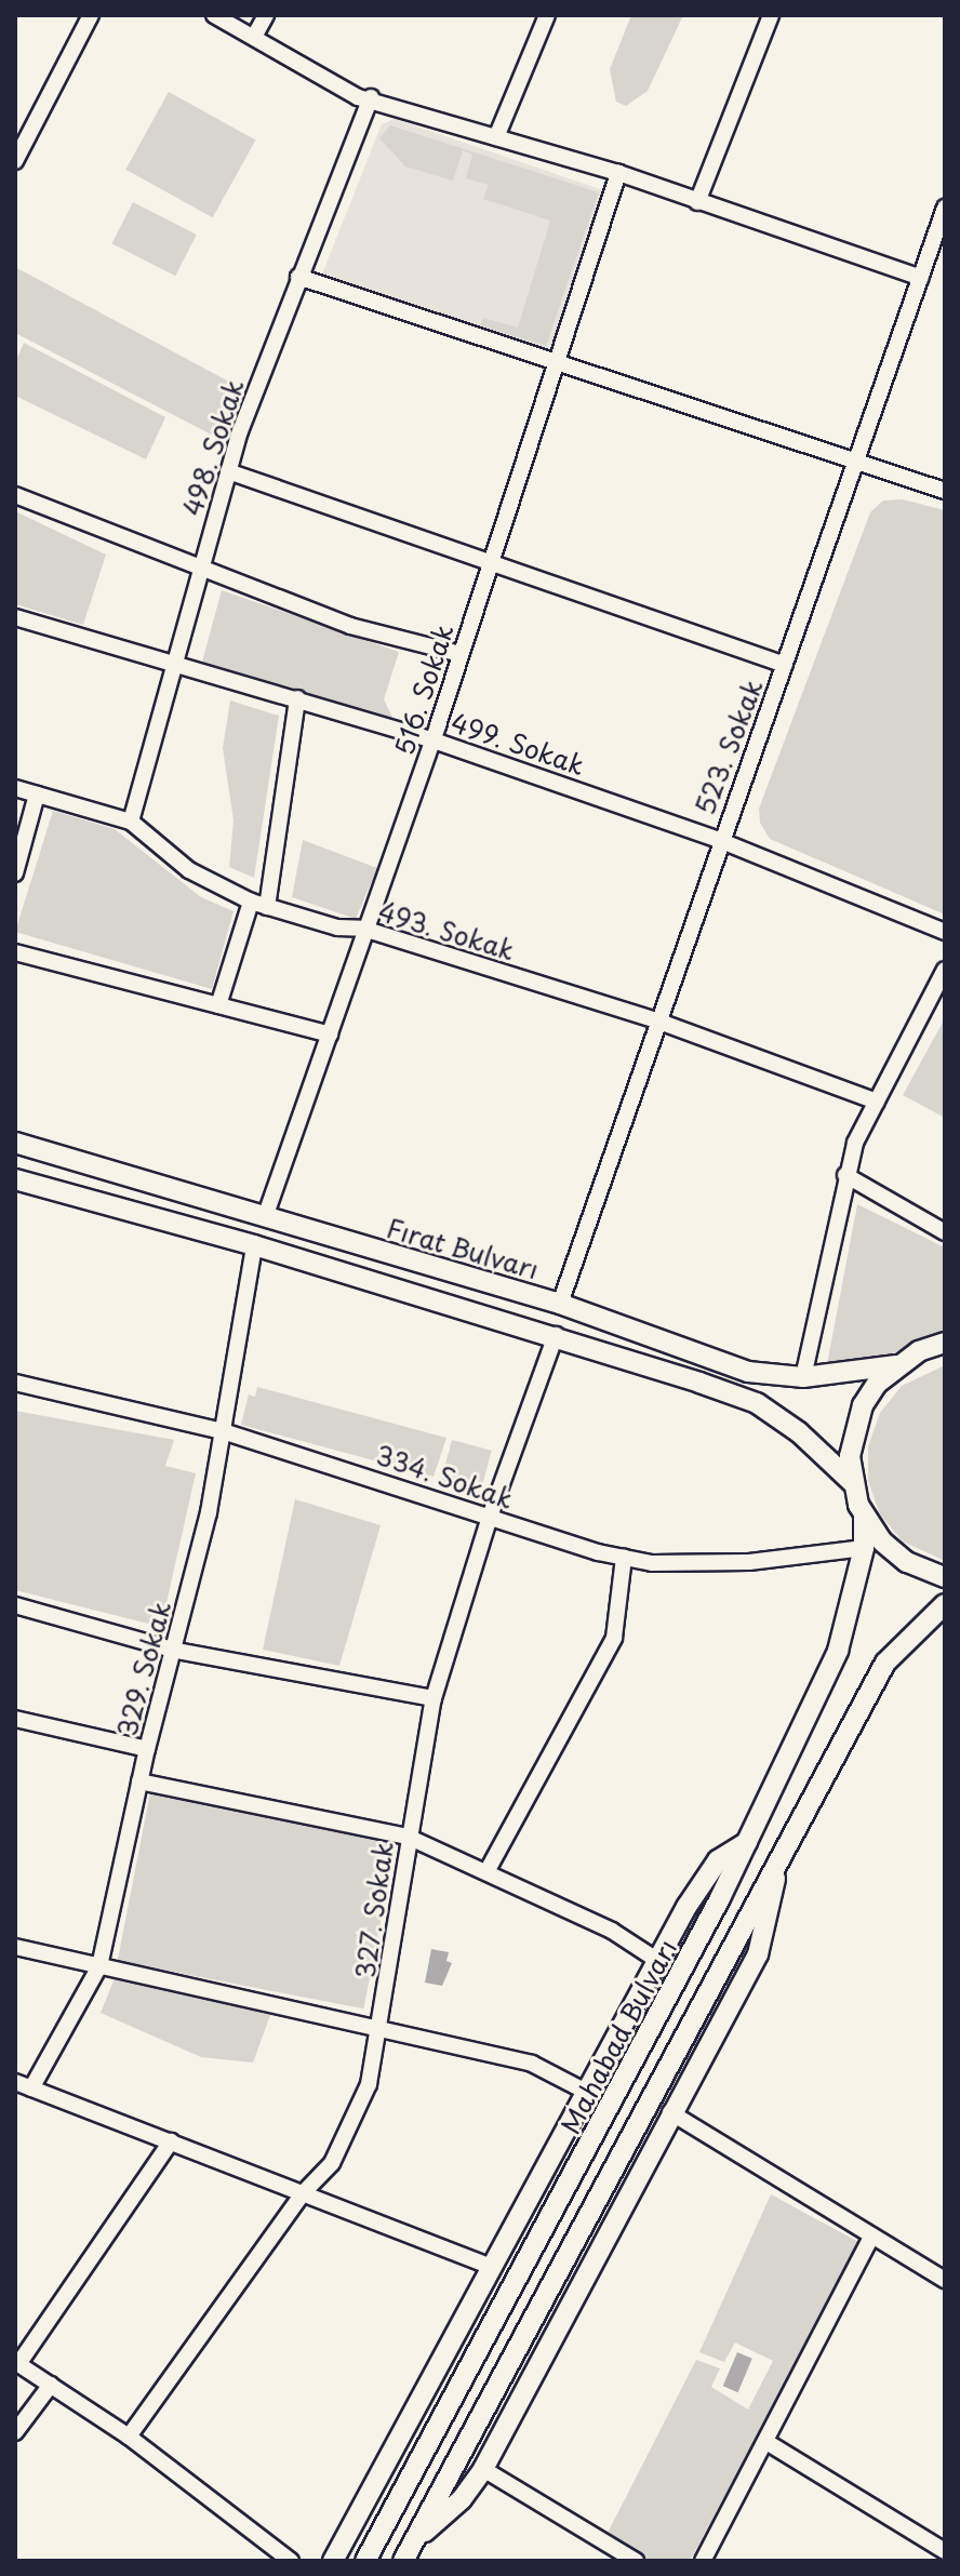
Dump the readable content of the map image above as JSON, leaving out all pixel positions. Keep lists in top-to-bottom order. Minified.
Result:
{"streets":{"main road":["Fırat Bulvarı","Mahabad Bulvarı"],"street":["498. Sokak","516. Sokak","499. Sokak","523. Sokak","493. Sokak","334. Sokak","329. Sokak","327. Sokak"]},"crossings":[["498. Sokak","499. Sokak"],["498. Sokak","493. Sokak"],["516. Sokak","499. Sokak"],["516. Sokak","493. Sokak"],["516. Sokak","Fırat Bulvarı"],["499. Sokak","523. Sokak"],["523. Sokak","493. Sokak"],["523. Sokak","Fırat Bulvarı"],["334. Sokak","329. Sokak"],["334. Sokak","327. Sokak"],["334. Sokak","Mahabad Bulvarı"]]}
